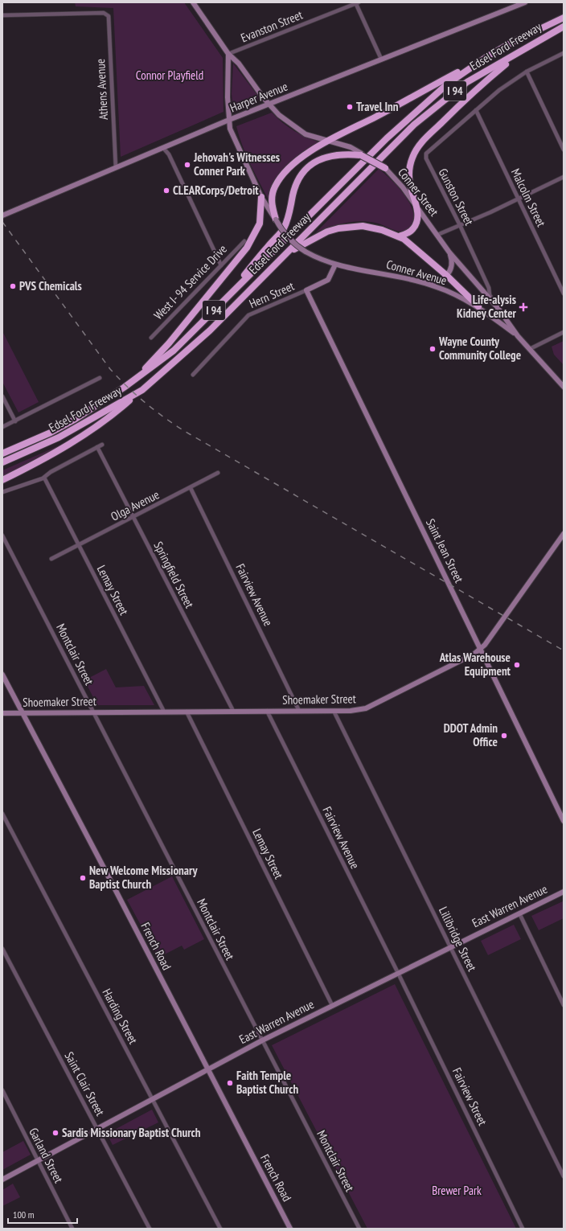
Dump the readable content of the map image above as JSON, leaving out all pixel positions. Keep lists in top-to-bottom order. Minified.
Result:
{"streets":{"highway":["Edsel Ford Freeway","I 94"],"main road":["Harper Avenue","Conner Street","Conner Avenue","Saint Jean Street","Shoemaker Street","East Warren Avenue","French Road"],"street":["Evanston Street","Athens Avenue","Gunston Street","Malcolm Street","West I- 94 Service Drive","Hern Street","Olga Avenue","Springfield Street","Lemay Street","Fairview Avenue","Montclair Street","Lillibridge Street","Harding Street","Saint Clair Street","Fairview Street","Garland Street"]},"crossings":[["Athens Avenue","Harper Avenue"],["Conner Street","Gunston Street"],["Conner Street","Conner Avenue"],["Gunston Street","Malcolm Street"],["Hern Street","Saint Jean Street"],["Olga Avenue","Springfield Street"],["Olga Avenue","Lemay Street"],["Olga Avenue","Fairview Avenue"],["Saint Jean Street","Shoemaker Street"],["Springfield Street","Shoemaker Street"],["Lemay Street","Shoemaker Street"],["Lemay Street","East Warren Avenue"],["Fairview Avenue","Shoemaker Street"],["Fairview Avenue","East Warren Avenue"],["Fairview Avenue","Fairview Street"],["Montclair Street","Shoemaker Street"],["Montclair Street","East Warren Avenue"],["Shoemaker Street","Lillibridge Street"],["Shoemaker Street","French Road"],["East Warren Avenue","Lillibridge Street"],["East Warren Avenue","French Road"],["East Warren Avenue","Harding Street"],["East Warren Avenue","Saint Clair Street"],["East Warren Avenue","Fairview Street"],["East Warren Avenue","Garland Street"]],"parks":["Connor Playfield","Brewer Park"],"places":{"other":["Travel Inn","Jehovah's Witnesses Conner Park","CLEARCorps/Detroit","PVS Chemicals","Wayne County Community College","Atlas Warehouse Equipment","DDOT Admin Office","New Welcome Missionary Baptist Church","Faith Temple Baptist Church","Sardis Missionary Baptist Church"],"health":["Life-alysis Kidney Center"]},"scale_bar":"100 m"}
